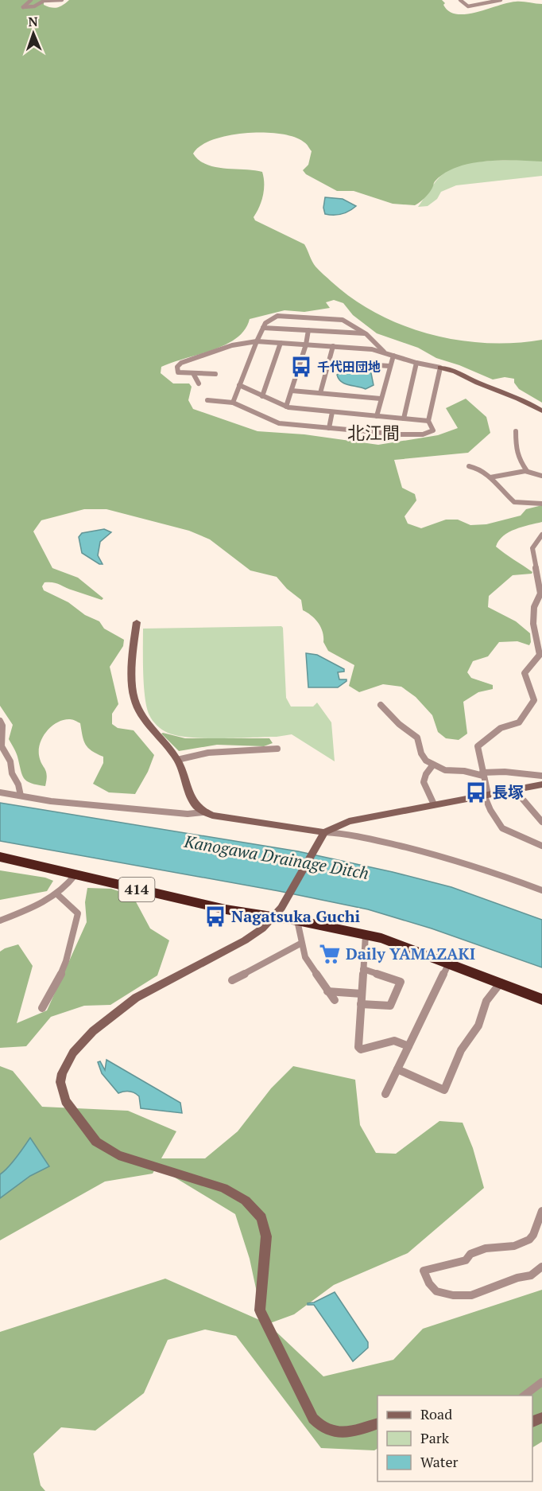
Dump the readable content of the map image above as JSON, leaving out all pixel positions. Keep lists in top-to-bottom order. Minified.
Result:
{"streets":{"highway":["414"]},"districts":["北江間"],"water":["Kanogawa Drainage Ditch"],"places":{"bus stop":["千代田団地","長塚","Nagatsuka Guchi"],"supermarket":["Daily YAMAZAKI"]},"legend":["Road","Park","Water"],"north":"top"}
